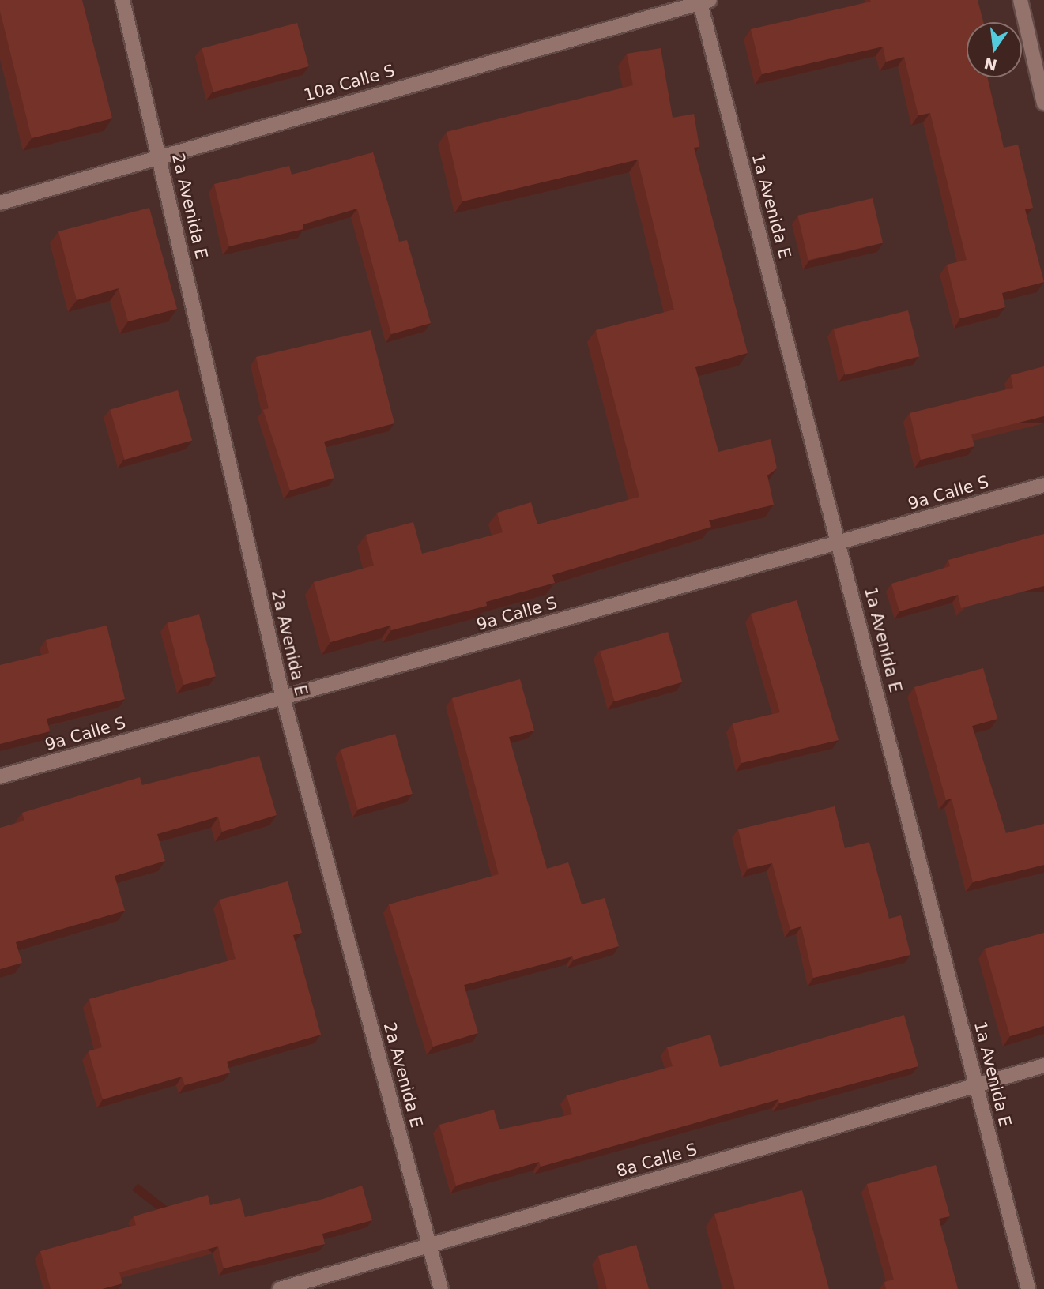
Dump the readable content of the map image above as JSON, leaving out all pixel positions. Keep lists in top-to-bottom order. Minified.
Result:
{"streets":{"street":["10a Calle S","2a Avenida E","1a Avenida E","9a Calle S","8a Calle S"]},"crossings":[["10a Calle S","2a Avenida E"],["10a Calle S","1a Avenida E"],["2a Avenida E","9a Calle S"],["2a Avenida E","8a Calle S"],["1a Avenida E","9a Calle S"],["1a Avenida E","8a Calle S"]],"north":"bottom"}
